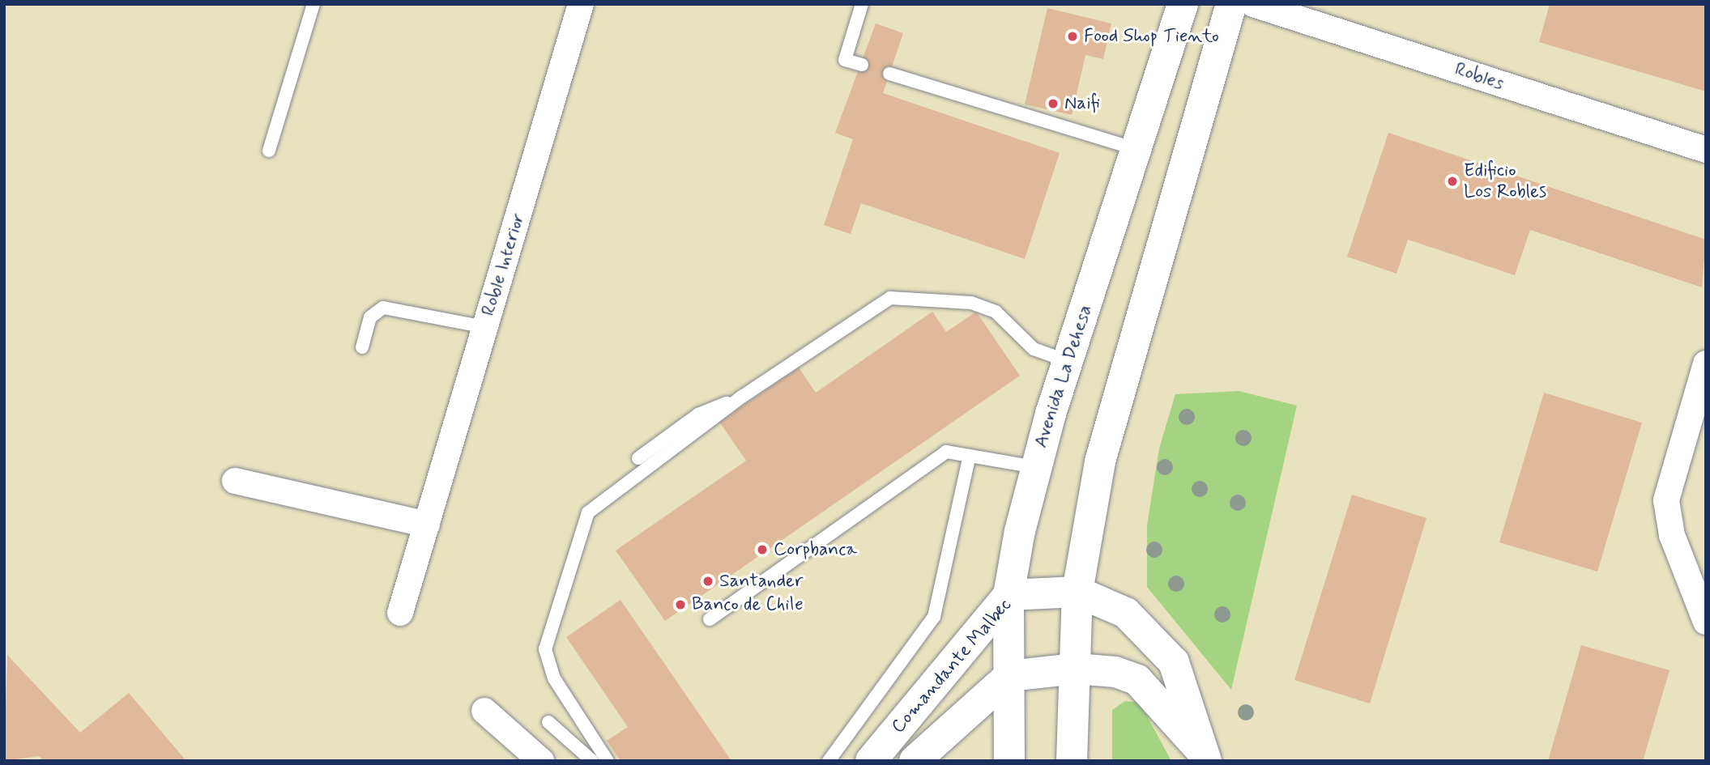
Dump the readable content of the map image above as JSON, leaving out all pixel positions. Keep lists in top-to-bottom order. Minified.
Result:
{"streets":{"main road":["Avenida La Dehesa","Comandante Malbec"],"street":["Robles","Roble Interior"]},"crossings":[["Avenida La Dehesa","Comandante Malbec"]],"places":["Food Shop Tiento","Naifi","Edificio Los Robles","Corpbanca","Santander","Banco de Chile"]}
